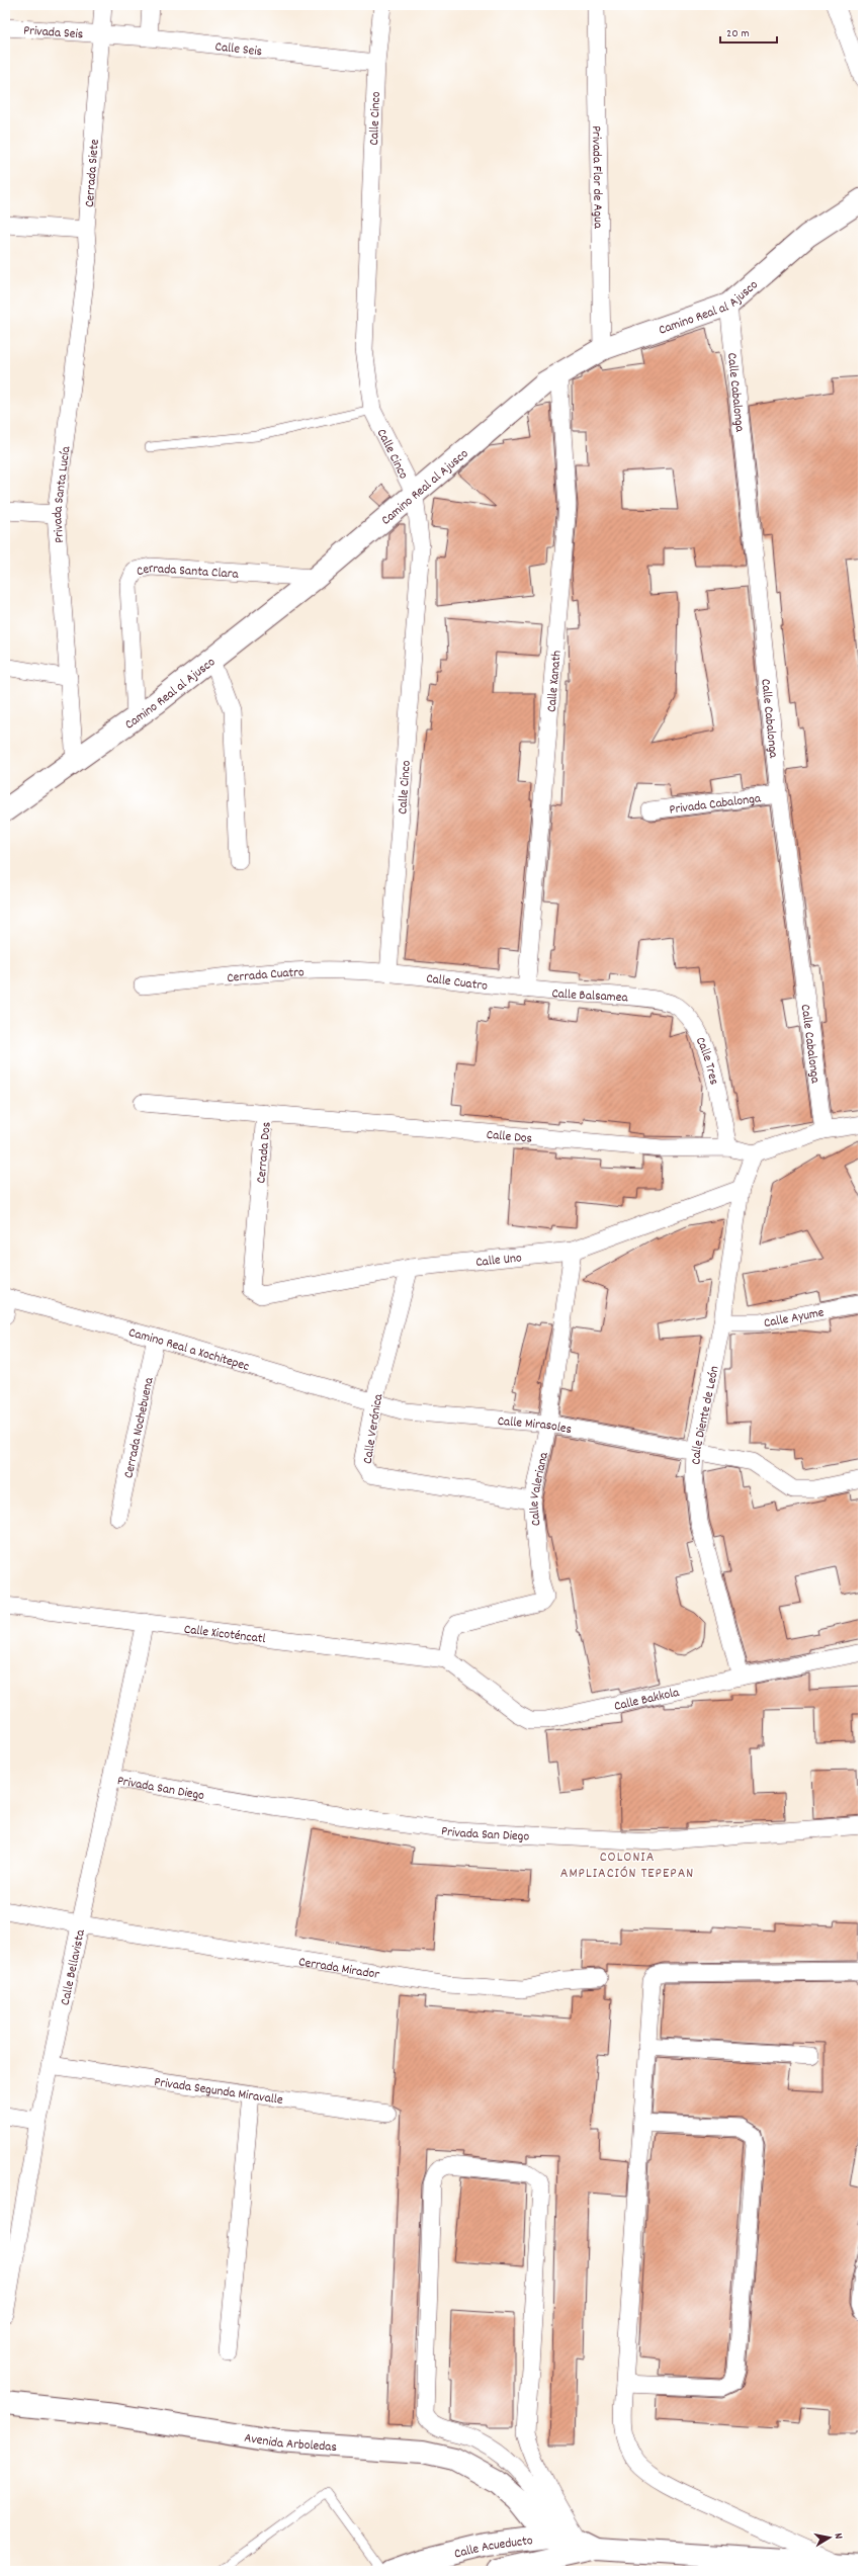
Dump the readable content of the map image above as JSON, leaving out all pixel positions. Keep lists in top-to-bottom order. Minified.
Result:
{"streets":{"street":["Privada Seis","Calle Seis","Calle Cinco","Cerrada Siete","Privada Flor de Agua","Camino Real al Ajusco","Calle Cabalonga","Privada Santa Lucía","Cerrada Santa Clara","Calle Xanath","Privada Cabalonga","Cerrada Cuatro","Calle Cuatro","Calle Balsamea","Calle Tres","Calle Dos","Cerrada Dos","Calle Uno","Calle Ayume","Camino Real a Xochitepec","Calle Diente de León","Calle Mirasoles","Cerrada Nochebuena","Calle Verónica","Calle Valeriana","Calle Xicoténcatl","Calle Bakkola","Privada San Diego","Cerrada Mirador","Calle Bellavista","Privada Segunda Miravalle","Avenida Arboledas","Calle Acueducto"]},"crossings":[["Privada Seis","Calle Seis"],["Privada Seis","Cerrada Siete"],["Calle Seis","Calle Cinco"],["Calle Seis","Cerrada Siete"],["Calle Cinco","Camino Real al Ajusco"],["Calle Cinco","Cerrada Cuatro"],["Calle Cinco","Calle Cuatro"],["Cerrada Siete","Privada Santa Lucía"],["Privada Flor de Agua","Camino Real al Ajusco"],["Camino Real al Ajusco","Calle Cabalonga"],["Camino Real al Ajusco","Privada Santa Lucía"],["Camino Real al Ajusco","Cerrada Santa Clara"],["Camino Real al Ajusco","Calle Xanath"],["Calle Cabalonga","Privada Cabalonga"],["Calle Xanath","Calle Cuatro"],["Calle Xanath","Calle Balsamea"],["Cerrada Cuatro","Calle Cuatro"],["Calle Cuatro","Calle Balsamea"],["Calle Balsamea","Calle Tres"],["Calle Tres","Calle Dos"],["Calle Dos","Cerrada Dos"],["Calle Dos","Calle Diente de León"],["Cerrada Dos","Calle Uno"],["Calle Uno","Calle Diente de León"],["Calle Uno","Calle Verónica"],["Calle Uno","Calle Valeriana"],["Calle Ayume","Calle Diente de León"],["Camino Real a Xochitepec","Calle Mirasoles"],["Camino Real a Xochitepec","Cerrada Nochebuena"],["Camino Real a Xochitepec","Calle Verónica"],["Calle Diente de León","Calle Mirasoles"],["Calle Diente de León","Calle Bakkola"],["Calle Mirasoles","Calle Verónica"],["Calle Mirasoles","Calle Valeriana"],["Calle Verónica","Calle Valeriana"],["Calle Valeriana","Calle Xicoténcatl"],["Calle Valeriana","Calle Bakkola"],["Calle Xicoténcatl","Calle Bakkola"],["Calle Xicoténcatl","Calle Bellavista"],["Privada San Diego","Calle Bellavista"],["Cerrada Mirador","Calle Bellavista"],["Calle Bellavista","Privada Segunda Miravalle"],["Avenida Arboledas","Calle Acueducto"]],"districts":["COLONIA AMPLIACIÓN TEPEPAN"],"scale_bar":"20 m","north":"right"}
